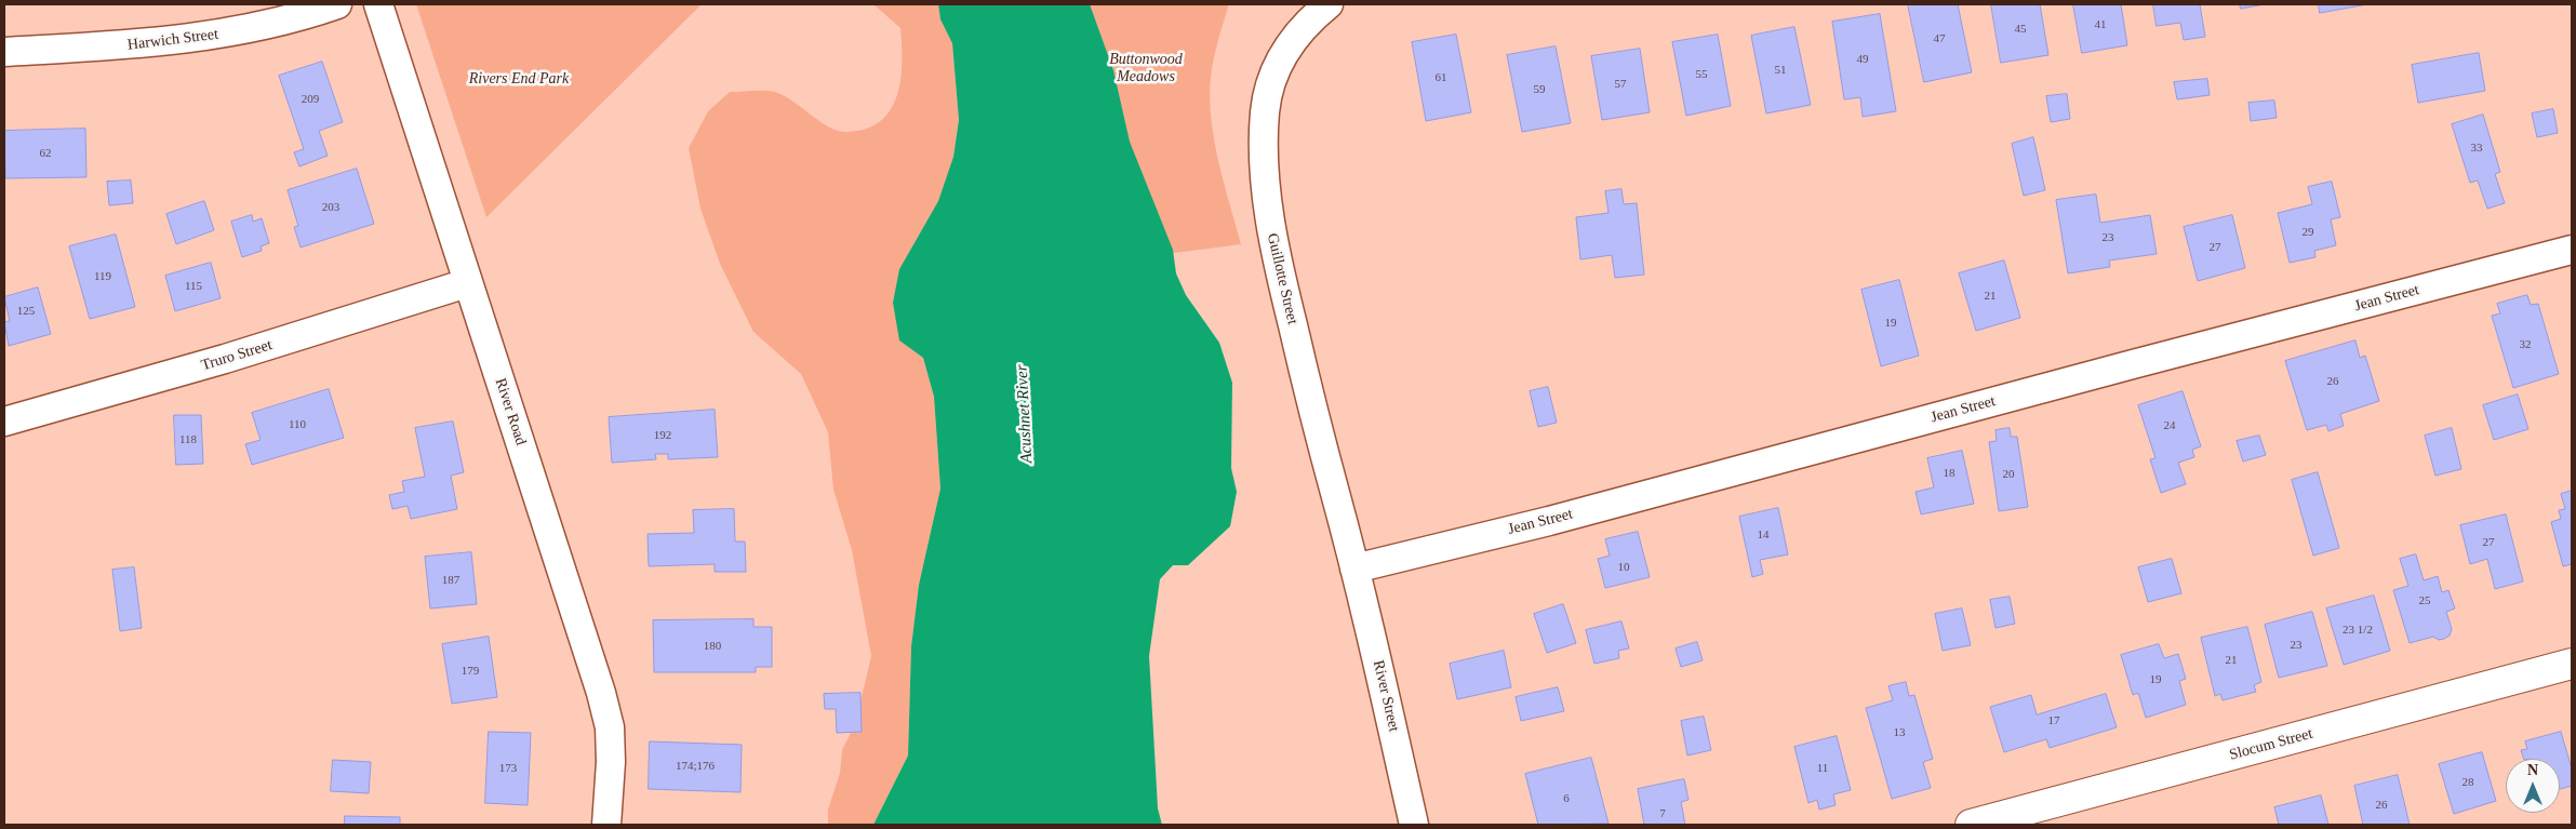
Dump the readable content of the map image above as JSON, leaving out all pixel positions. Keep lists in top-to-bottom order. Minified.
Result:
{"streets":{"street":["Harwich Street","Guillotte Street","Jean Street","Truro Street","River Road","River Street","Slocum Street"]},"crossings":[["Guillotte Street","Jean Street"],["Guillotte Street","River Street"],["Jean Street","River Street"],["Truro Street","River Road"]],"water":["Acushnet River"],"parks":["Buttonwood Meadows","Rivers End Park"],"house_numbers":["41","45","47","49","51","55","61","57","59","209","33","62","203","29","23","27","119","115","21","125","19","32","26","110","24","192","118","18","20","14","27","10","187","25","23 1/2","23","180","21","179","19","17","13","174;176","173","11","28","6","26","7"],"north":"top"}
